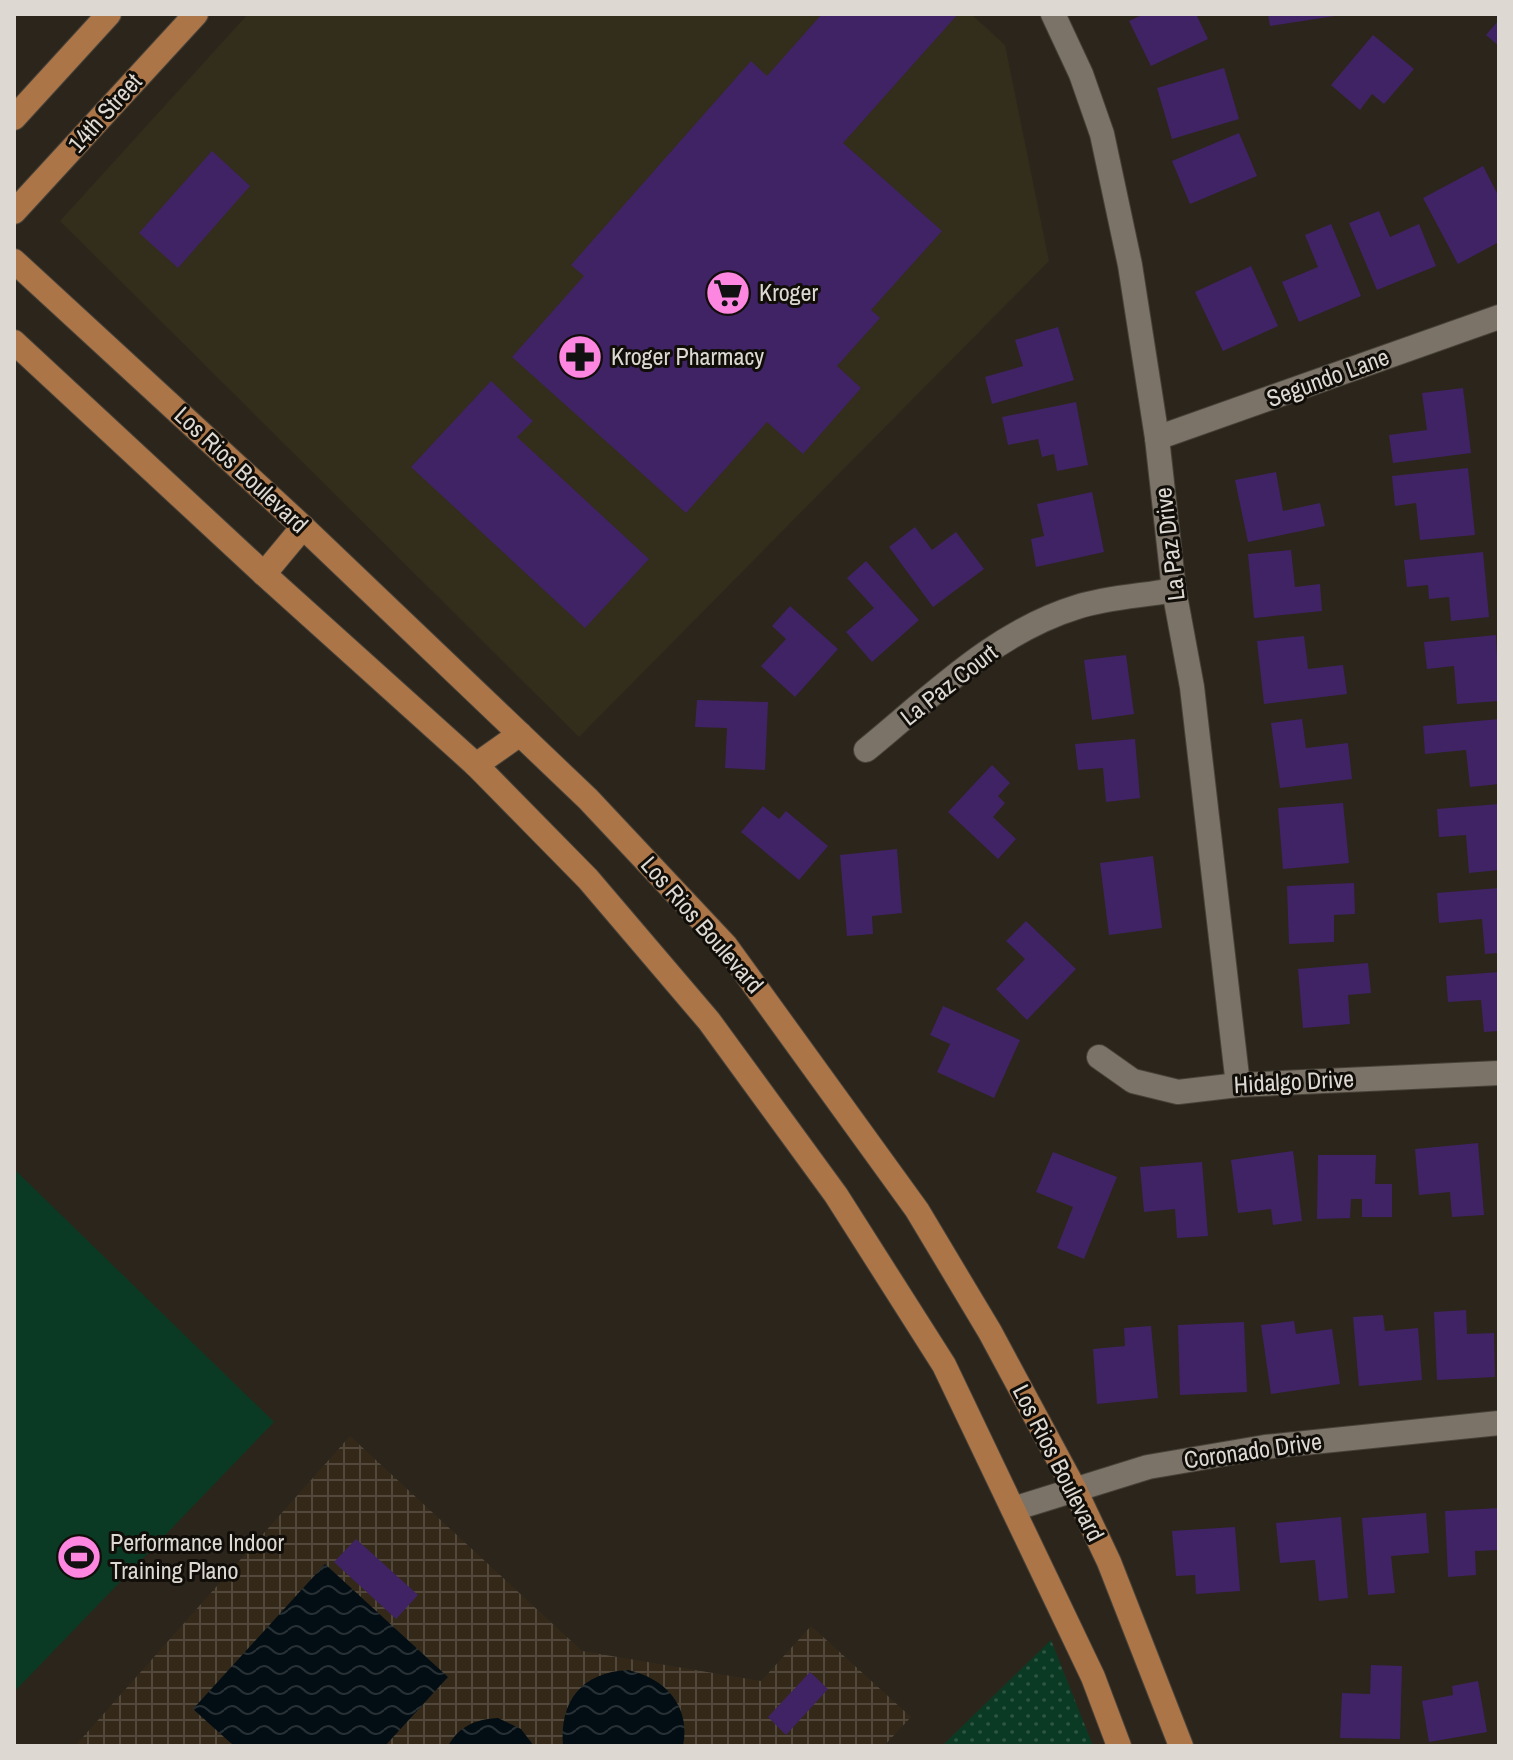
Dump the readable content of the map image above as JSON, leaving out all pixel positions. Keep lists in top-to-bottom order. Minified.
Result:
{"streets":{"main road":["14th Street","Los Rios Boulevard"],"street":["Segundo Lane","La Paz Drive","La Paz Court","Hidalgo Drive","Coronado Drive"]},"crossings":[["Segundo Lane","La Paz Drive"],["Los Rios Boulevard","Coronado Drive"],["La Paz Drive","La Paz Court"],["La Paz Drive","Hidalgo Drive"]],"places":{"supermarket":["Kroger"],"pharmacy":["Kroger Pharmacy"],"sports":["Performance Indoor Training Plano"]}}
